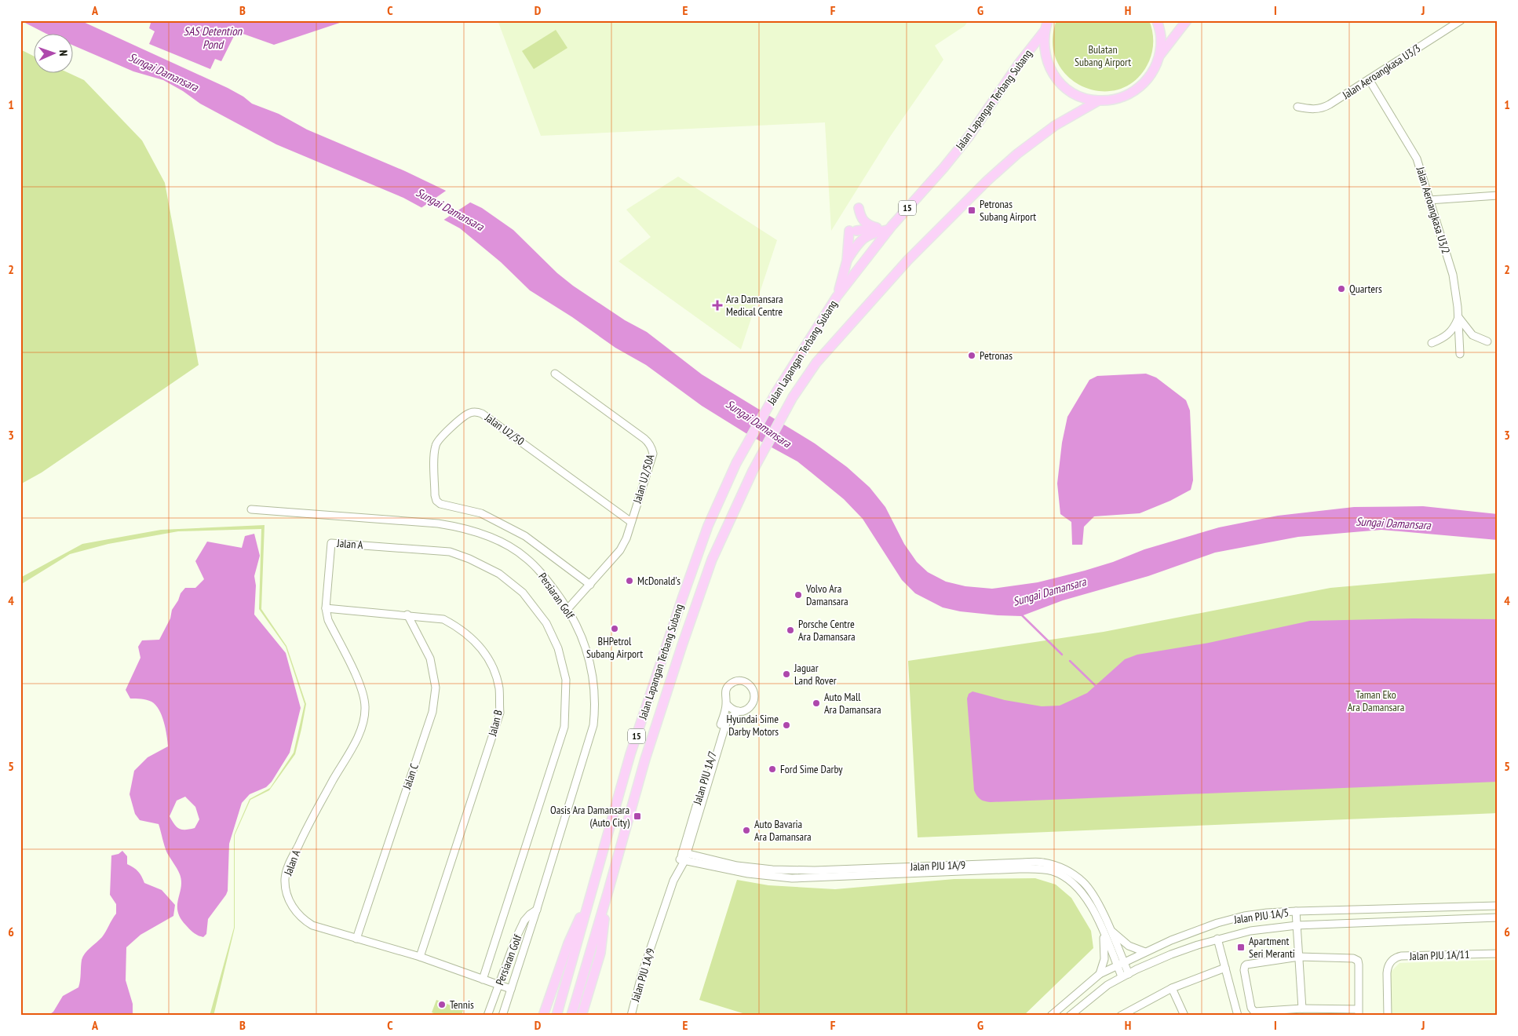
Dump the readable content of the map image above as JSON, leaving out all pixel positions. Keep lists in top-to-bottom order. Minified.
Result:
{"streets":{"main road":["Jalan Lapangan Terbang Subang","15"],"street":["Jalan Aeroangkasa U3/3","Jalan Aeroangkasa U3/2","Jalan U2/50","Jalan U2/50A","Jalan A","Persiaran Golf","Jalan B","Jalan C","Jalan PJU 1A/7","Jalan PJU 1A/9","Jalan PJU 1A/5","Jalan PJU 1A/11"]},"crossings":[["Jalan Aeroangkasa U3/3","Jalan Aeroangkasa U3/2"],["Jalan Lapangan Terbang Subang","15"],["Jalan U2/50","Jalan U2/50A"],["Jalan U2/50A","Persiaran Golf"],["Jalan A","Persiaran Golf"],["Jalan A","Jalan B"],["Jalan A","Jalan C"],["Jalan B","Jalan C"],["Jalan PJU 1A/7","Jalan PJU 1A/9"],["Jalan PJU 1A/9","Jalan PJU 1A/5"]],"water":["SAS Detention Pond","Sungai Damansara"],"parks":["Bulatan Subang Airport","Taman Eko Ara Damansara"],"places":{"transit":["Petronas Subang Airport","Oasis Ara Damansara (Auto City)","Apartment Seri Meranti"],"other":["Quarters","Petronas","McDonald's","Volvo Ara Damansara","BHPetrol Subang Airport","Porsche Centre Ara Damansara","Jaguar Land Rover","Auto Mall Ara Damansara","Hyundai Sime Darby Motors","Ford Sime Darby","Auto Bavaria Ara Damansara","Tennis"],"health":["Ara Damansara Medical Centre"]},"north":"right","grid":{"columns":["A","B","C","D","E","F","G","H","I","J"],"rows":["1","2","3","4","5","6"]}}
